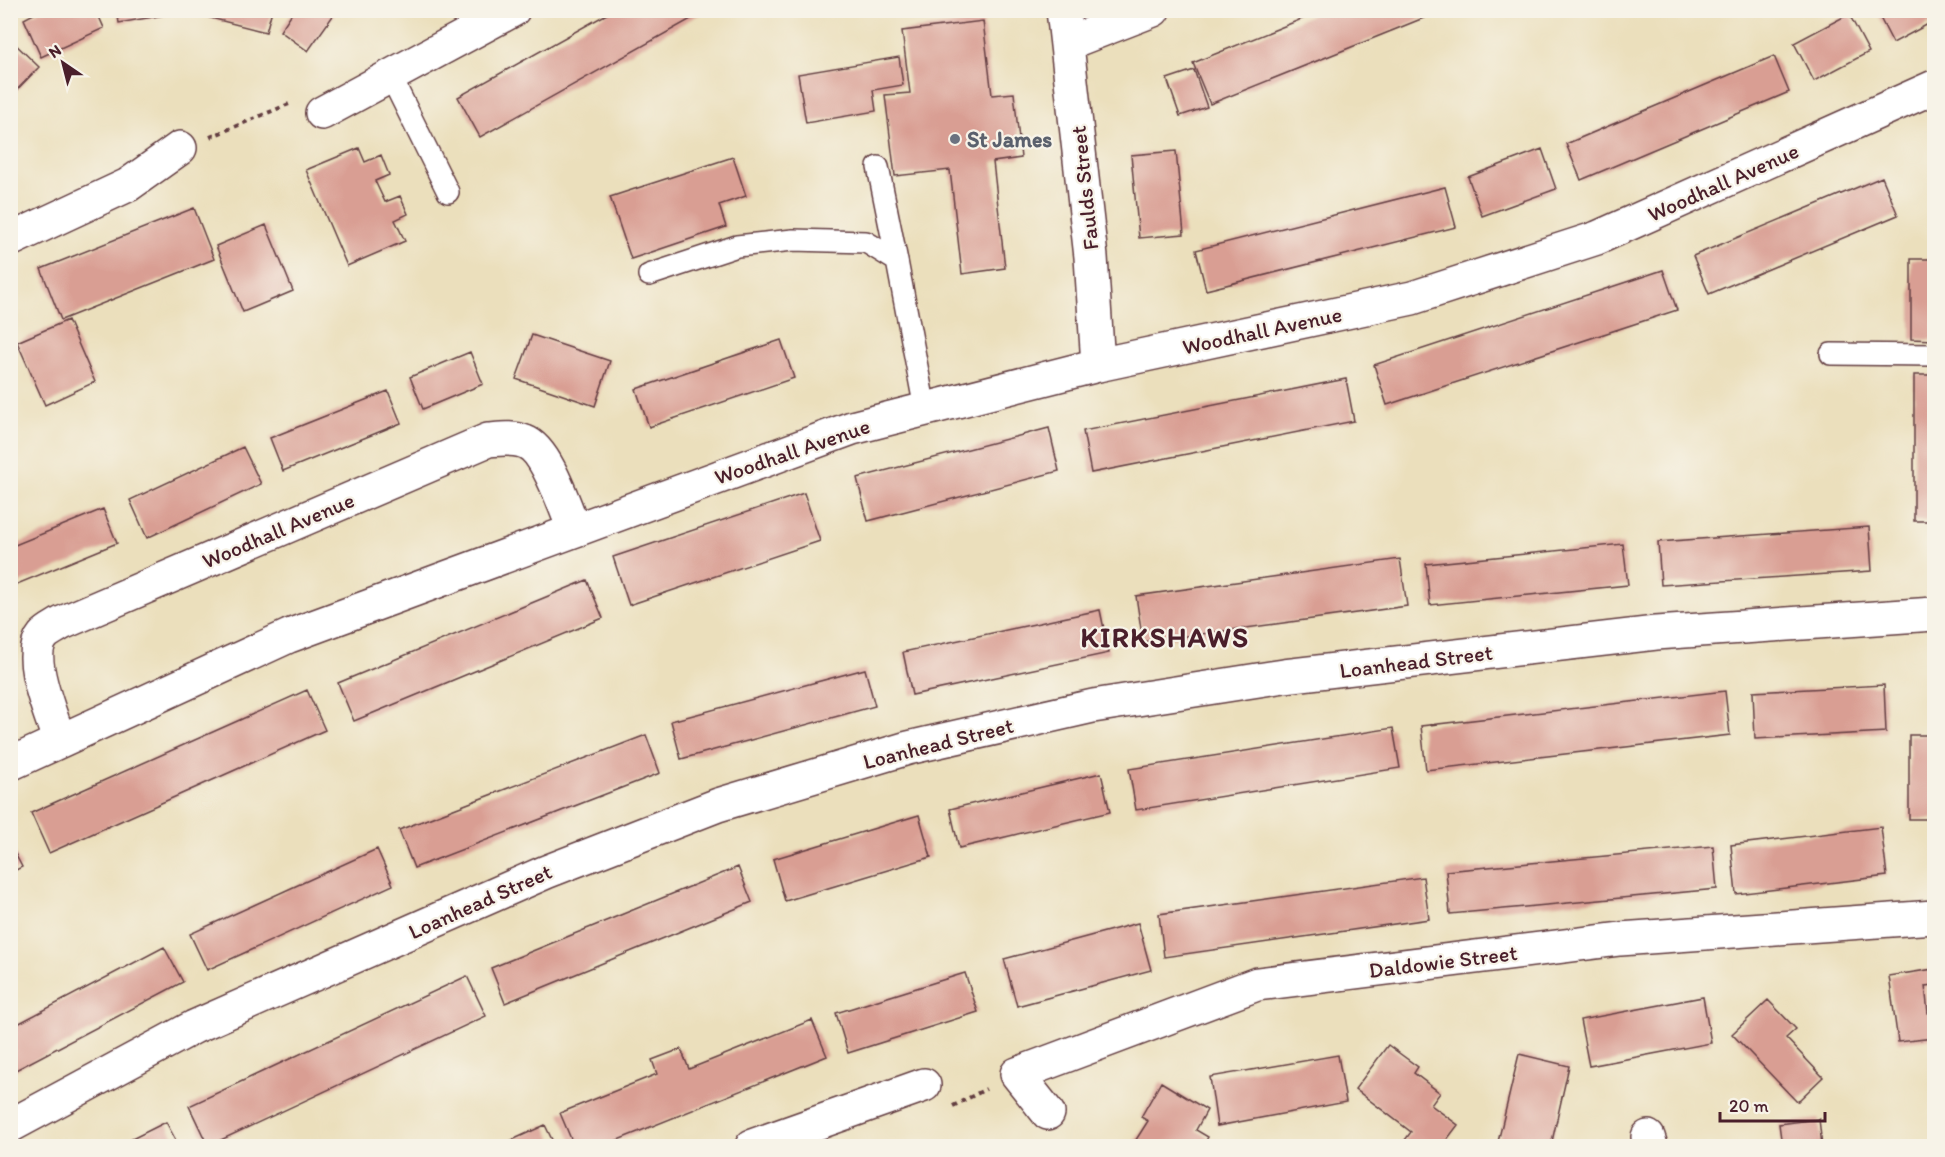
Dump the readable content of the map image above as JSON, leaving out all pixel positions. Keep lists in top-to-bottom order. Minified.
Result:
{"streets":{"street":["Woodhall Avenue","Faulds Street","Loanhead Street","Daldowie Street"]},"crossings":[["Woodhall Avenue","Faulds Street"]],"districts":["KIRKSHAWS"],"places":["St James"],"scale_bar":"20 m","north":"top left"}
